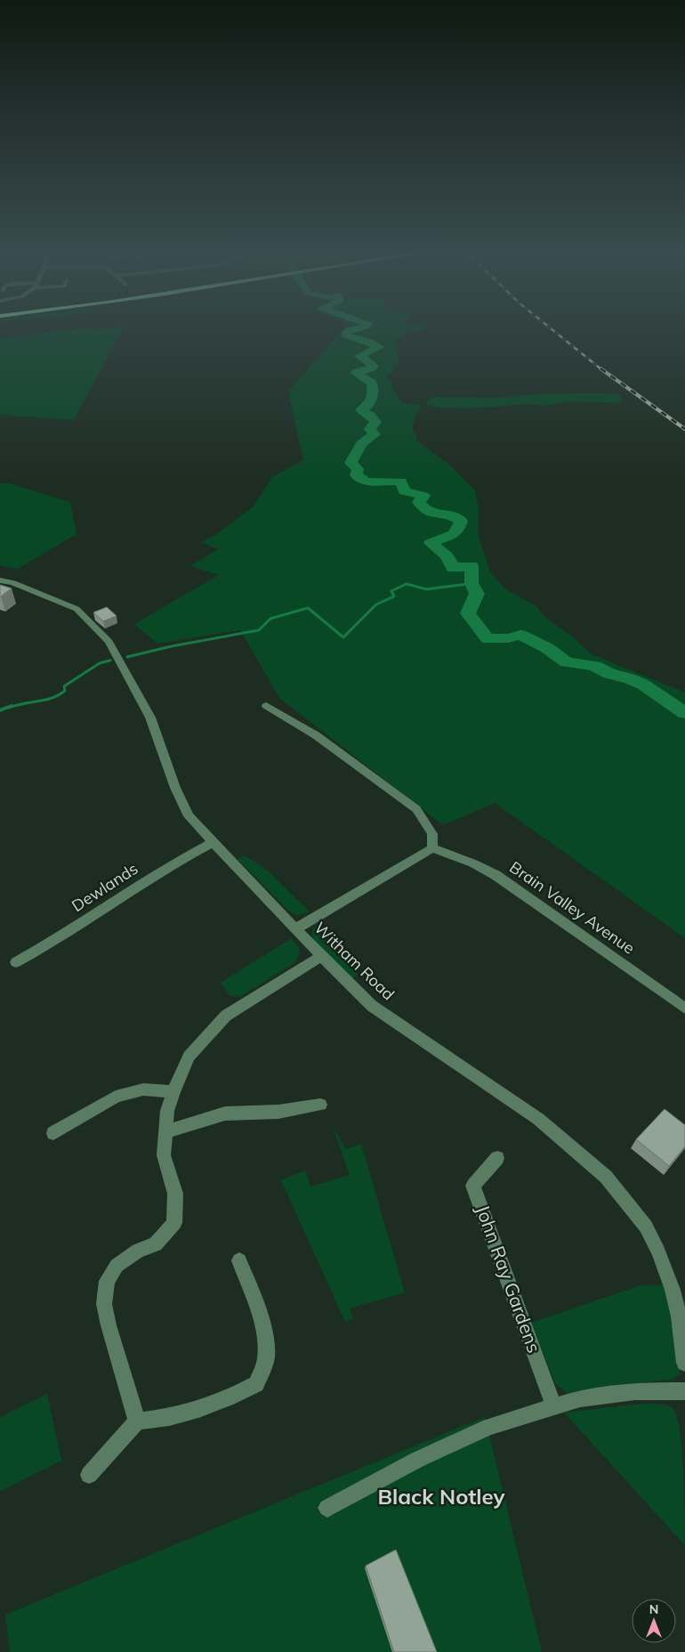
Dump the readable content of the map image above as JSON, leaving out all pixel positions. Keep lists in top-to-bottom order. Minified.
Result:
{"streets":{"street":["Dewlands","Brain Valley Avenue","Witham Road","John Ray Gardens"]},"crossings":[["Dewlands","Witham Road"]],"districts":["Black Notley"],"north":"top"}
